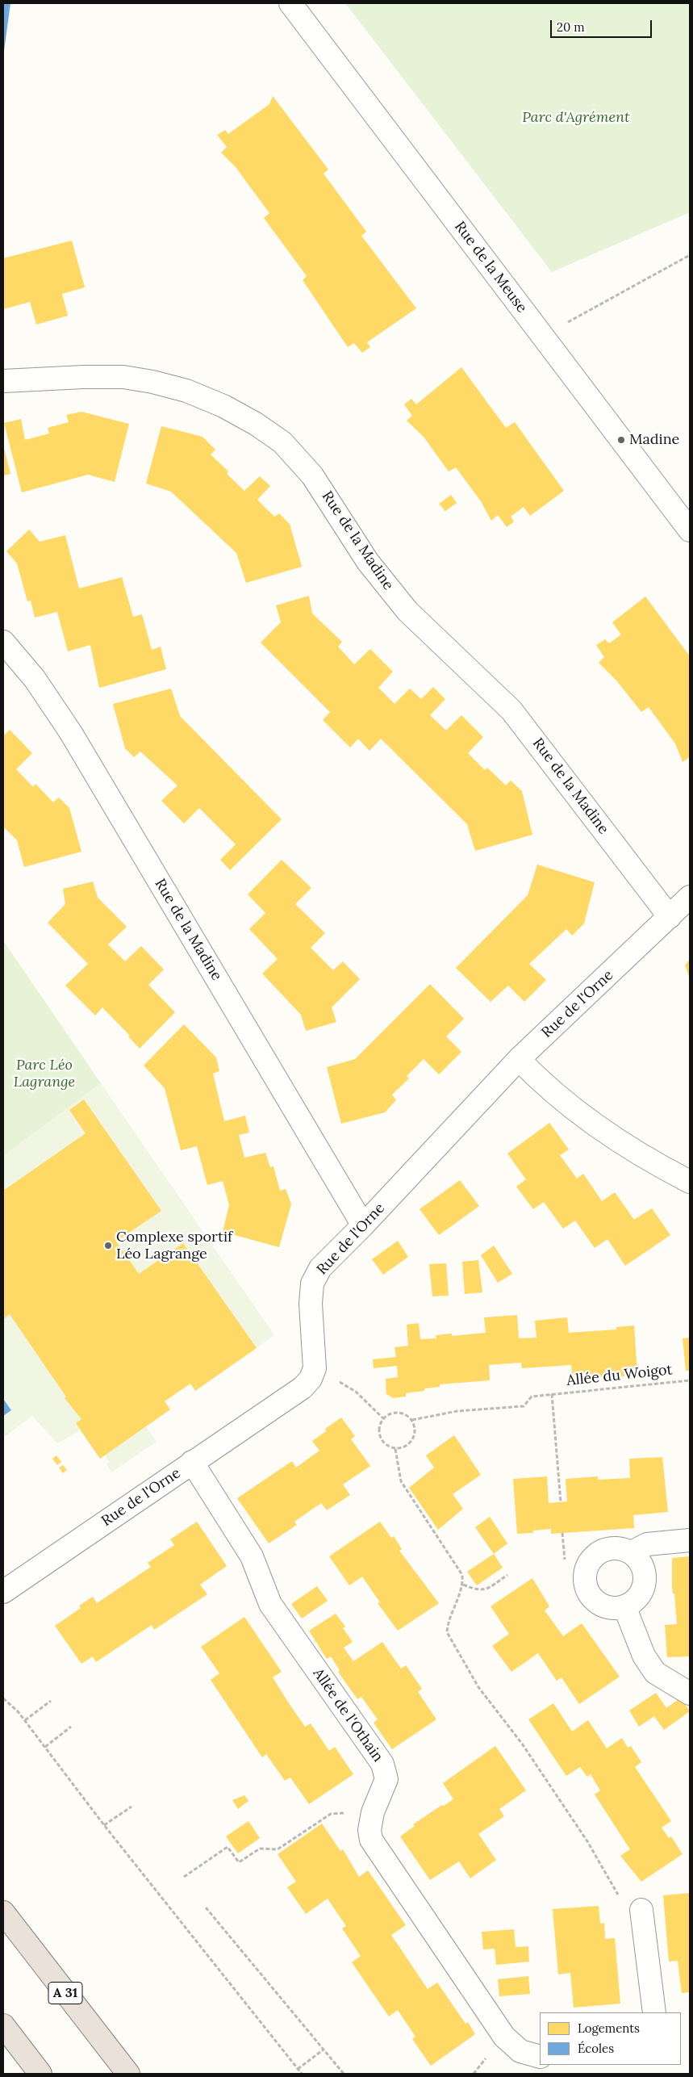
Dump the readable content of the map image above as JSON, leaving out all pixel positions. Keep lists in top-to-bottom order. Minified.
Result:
{"streets":{"highway":["A 31"],"street":["Rue de la Meuse","Rue de la Madine","Rue de l'Orne","Allée de l'Othain"],"path":["Allée du Woigot"]},"crossings":[["Rue de la Madine","Rue de l'Orne"],["Rue de l'Orne","Allée de l'Othain"]],"parks":["Parc d'Agrément","Parc Léo Lagrange"],"places":["Madine","Complexe sportif Léo Lagrange"],"legend":["Logements","Écoles"],"scale_bar":"20 m"}
